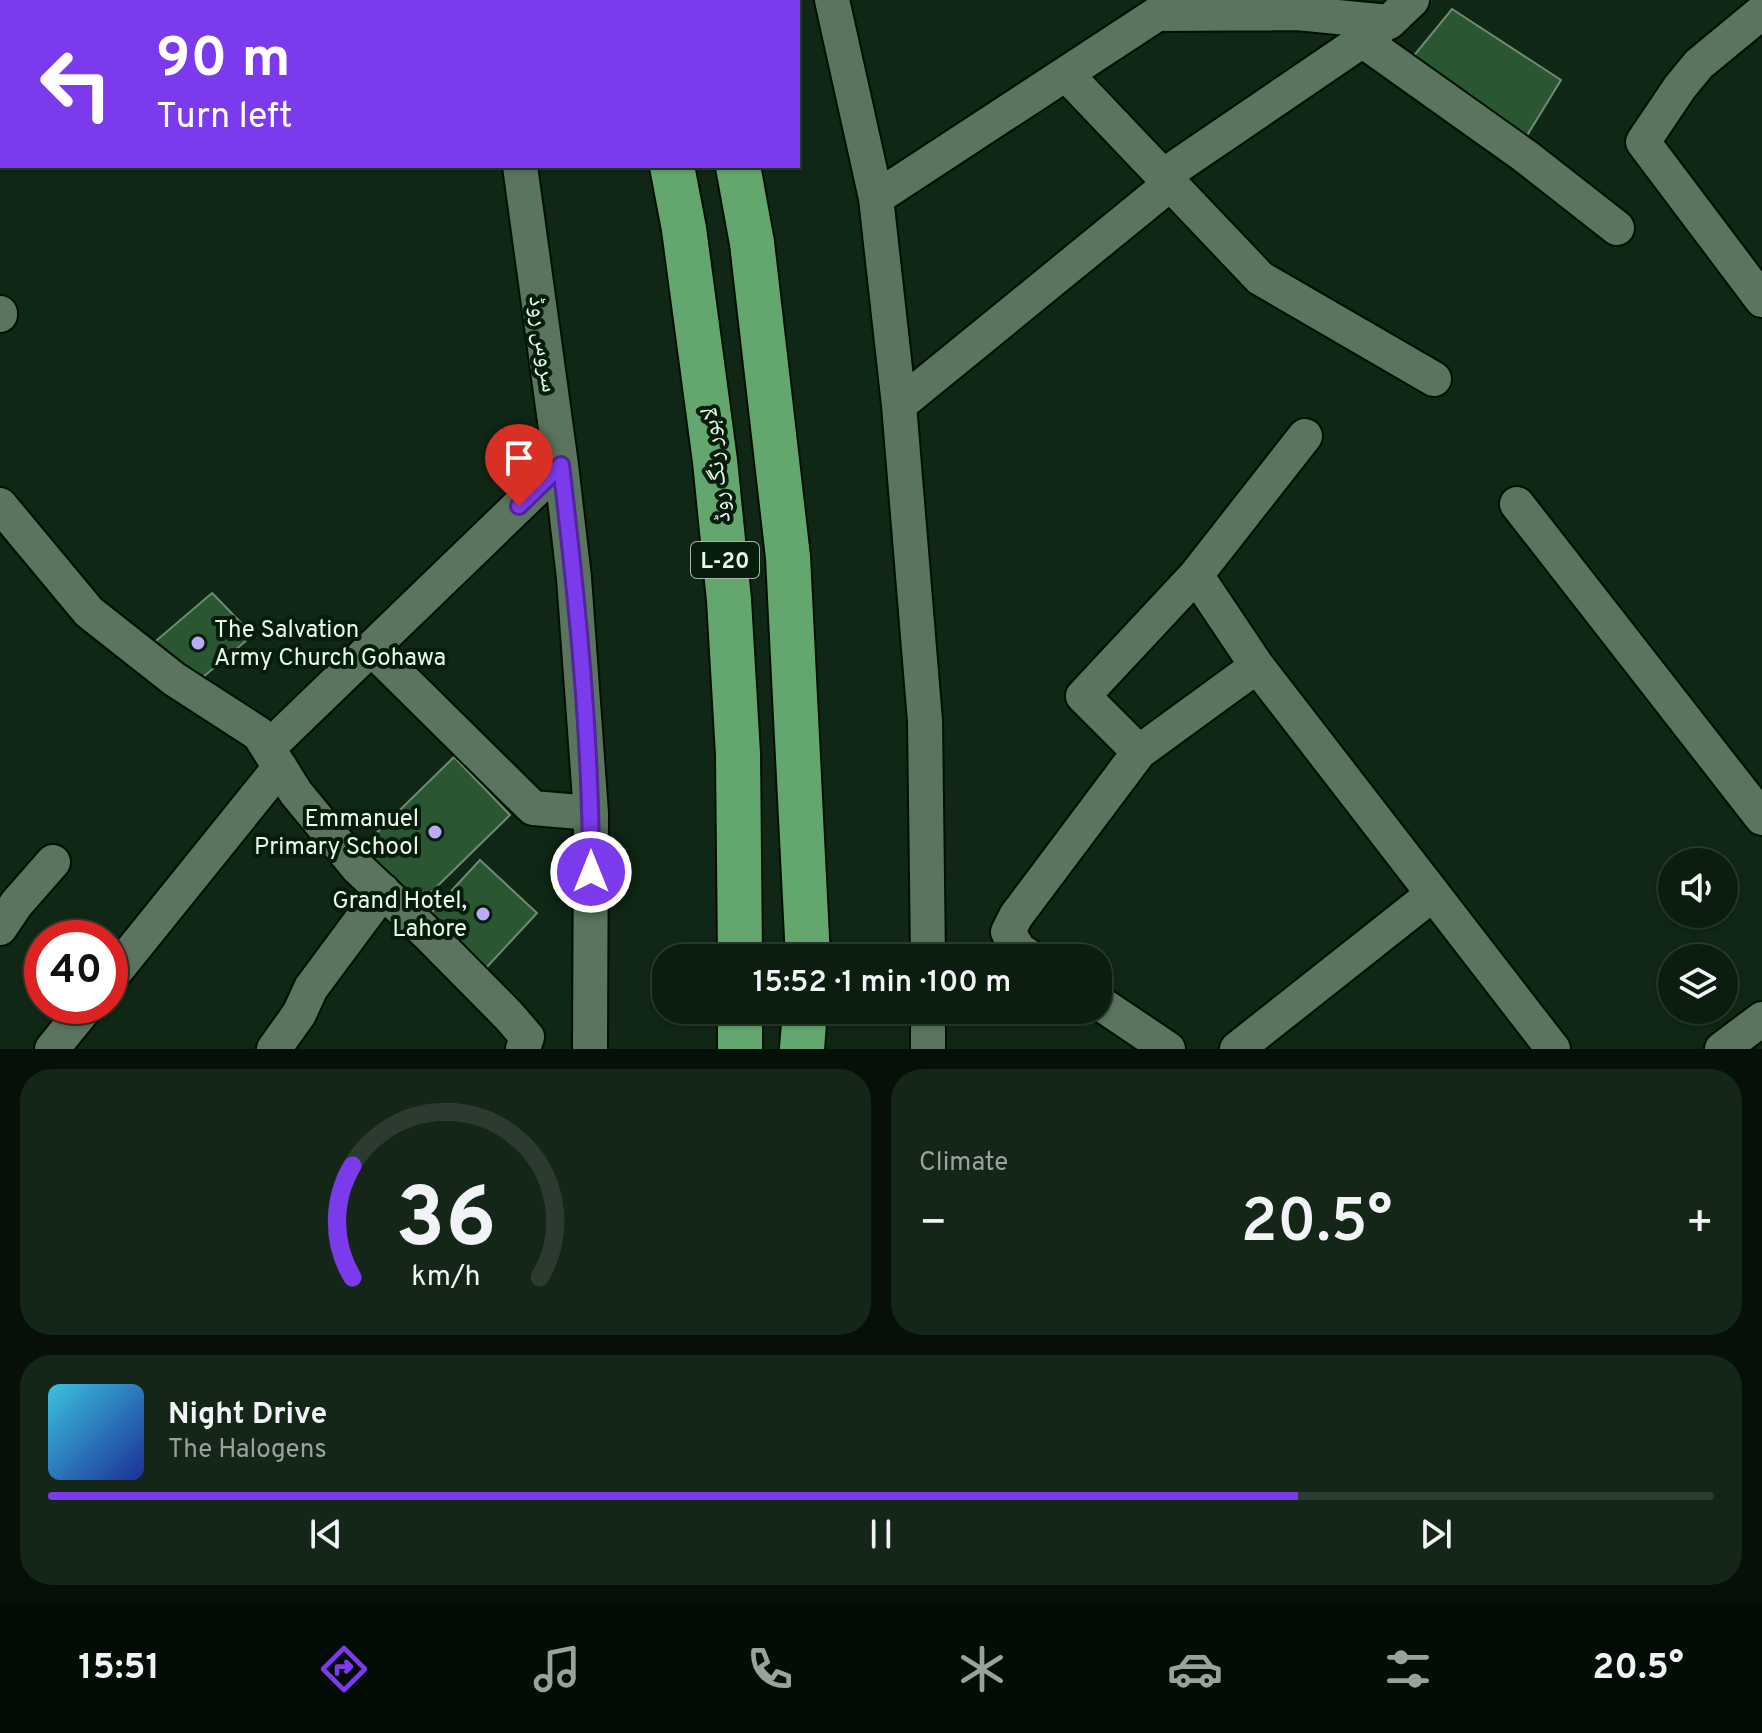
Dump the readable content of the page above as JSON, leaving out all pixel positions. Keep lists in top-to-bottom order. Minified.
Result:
{"streets":{"highway":["لاہور رنگ روڈ","L-20"],"street":["سروس روڈ"]},"places":["The Salvation Army Church Gohawa","Emmanuel Primary School","Grand Hotel, Lahore"],"page":{"turn":["90 m","Turn left"],"limit":"40","trip":"15:52 · 1 min · 100 m","tile":"Climate","heat":["−","20.5°","+"],"song":["Night Drive","The Halogens"],"tabs":["15:51","20.5°"],"gauge":["36","km/h"]}}
